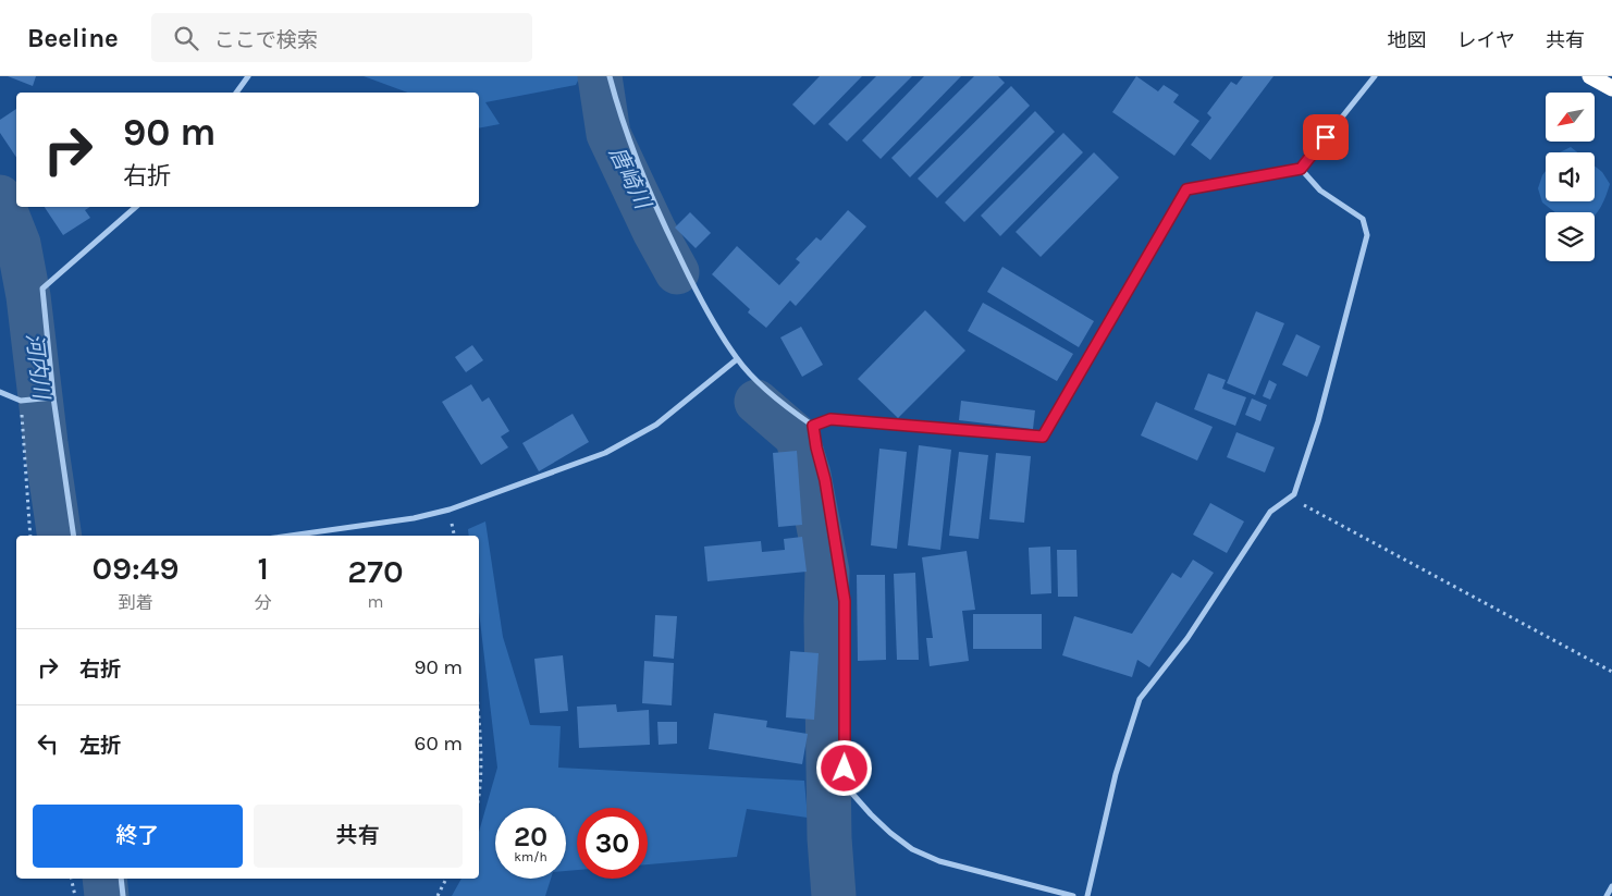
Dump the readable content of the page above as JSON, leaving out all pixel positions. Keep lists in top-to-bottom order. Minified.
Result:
{"water":["唐崎川","河内川"],"north":"bottom left","page":{"header":"Beeline","search":"ここで検索","nav":["地図","レイヤ","共有"],"turn":["90 m","右折"],"eta":["09:49","到着","1","分","270","m"],"list":[{"name":"右折","value":"90 m"},{"name":"左折","value":"60 m"}],"buttons":["終了","共有"],"speed":"20 km/h","limit":"30"}}
